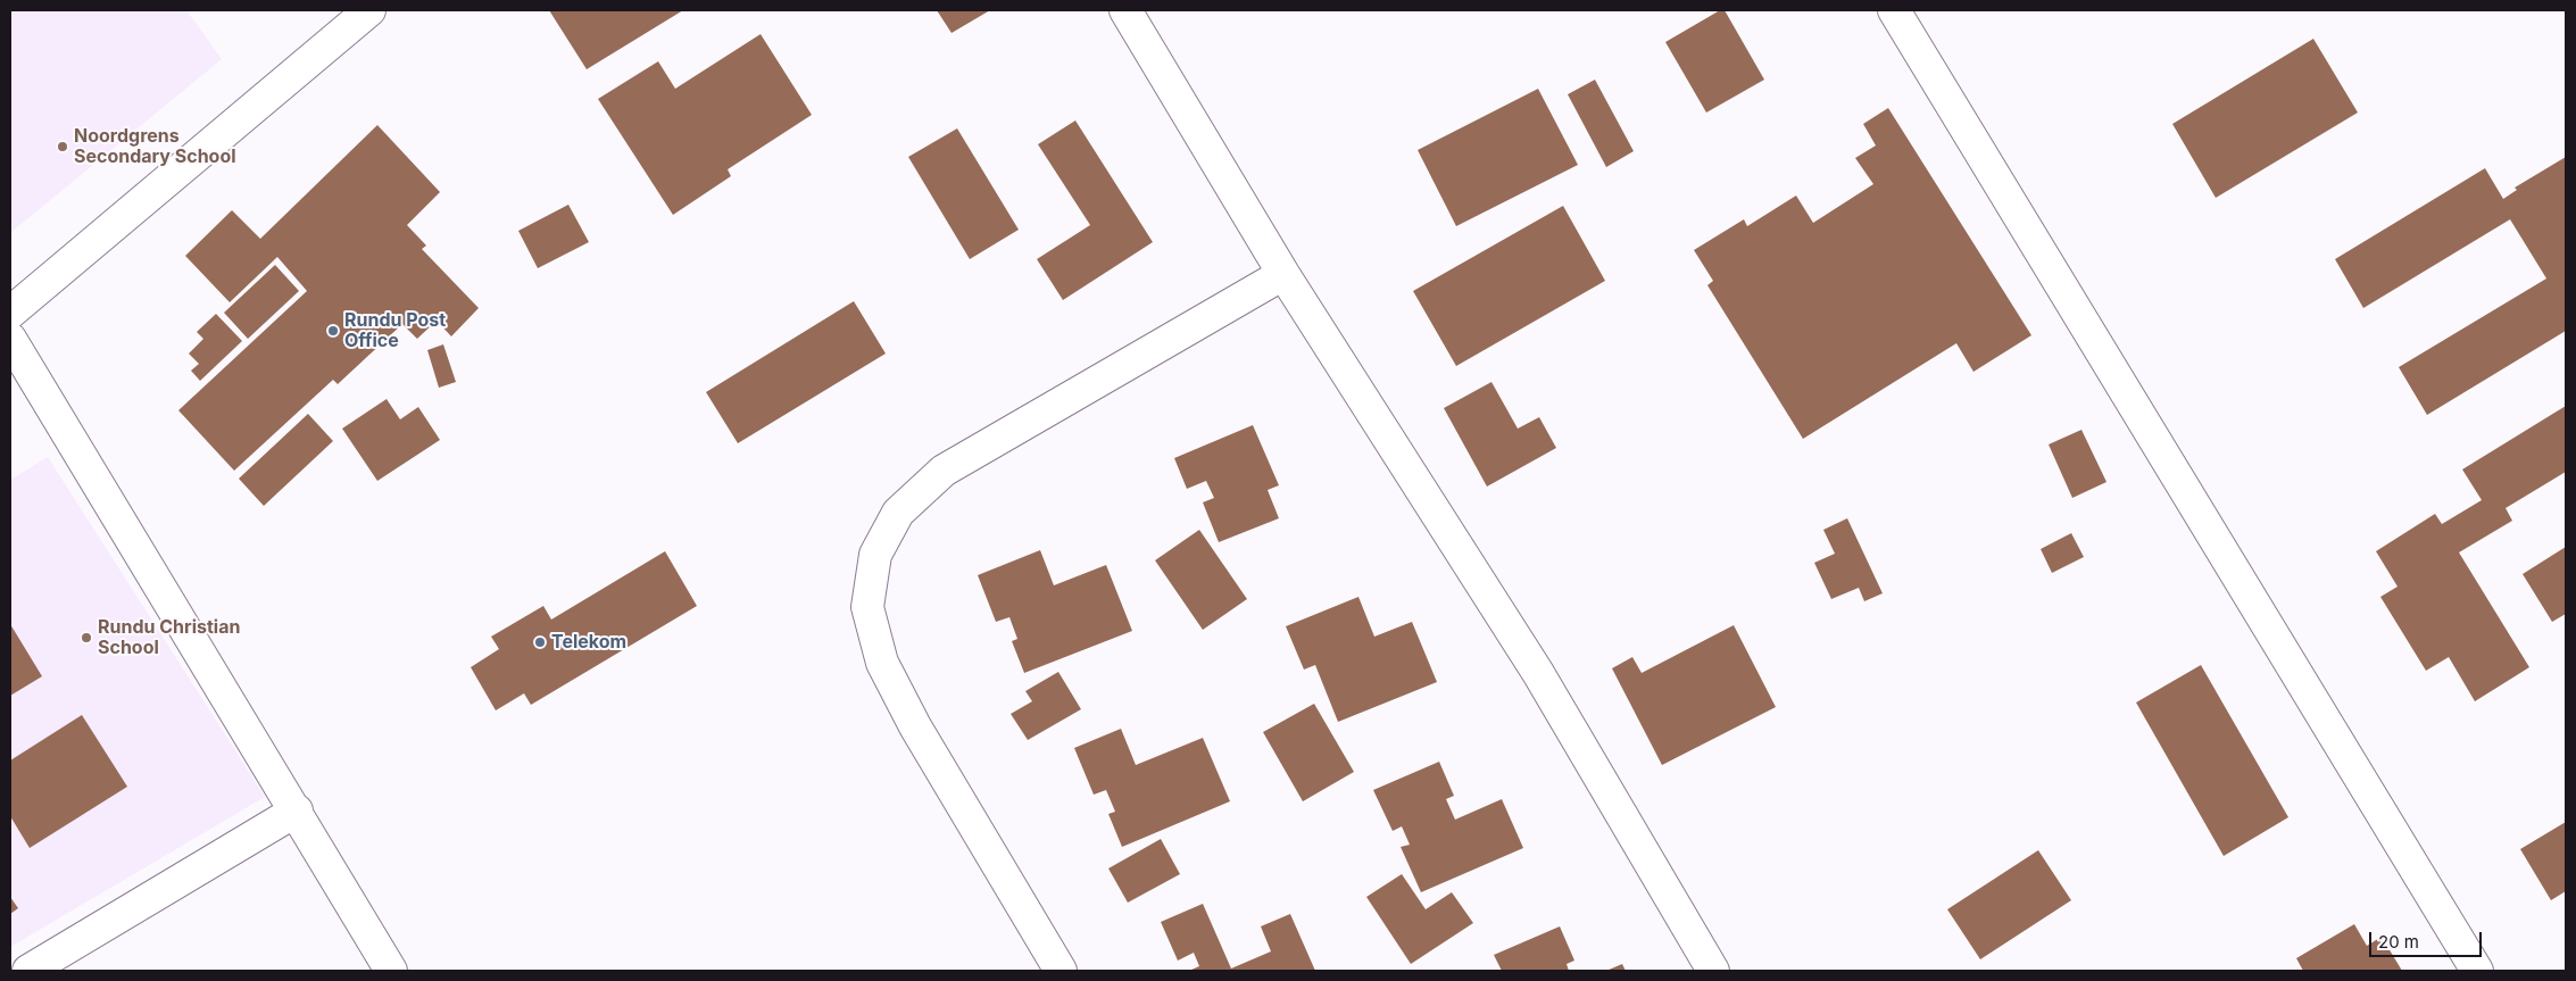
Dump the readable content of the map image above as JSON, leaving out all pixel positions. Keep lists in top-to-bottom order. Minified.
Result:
{"places":["Noordgrens Secondary School","Rundu Post Office","Rundu Christian School","Telekom"],"scale_bar":"20 m"}
